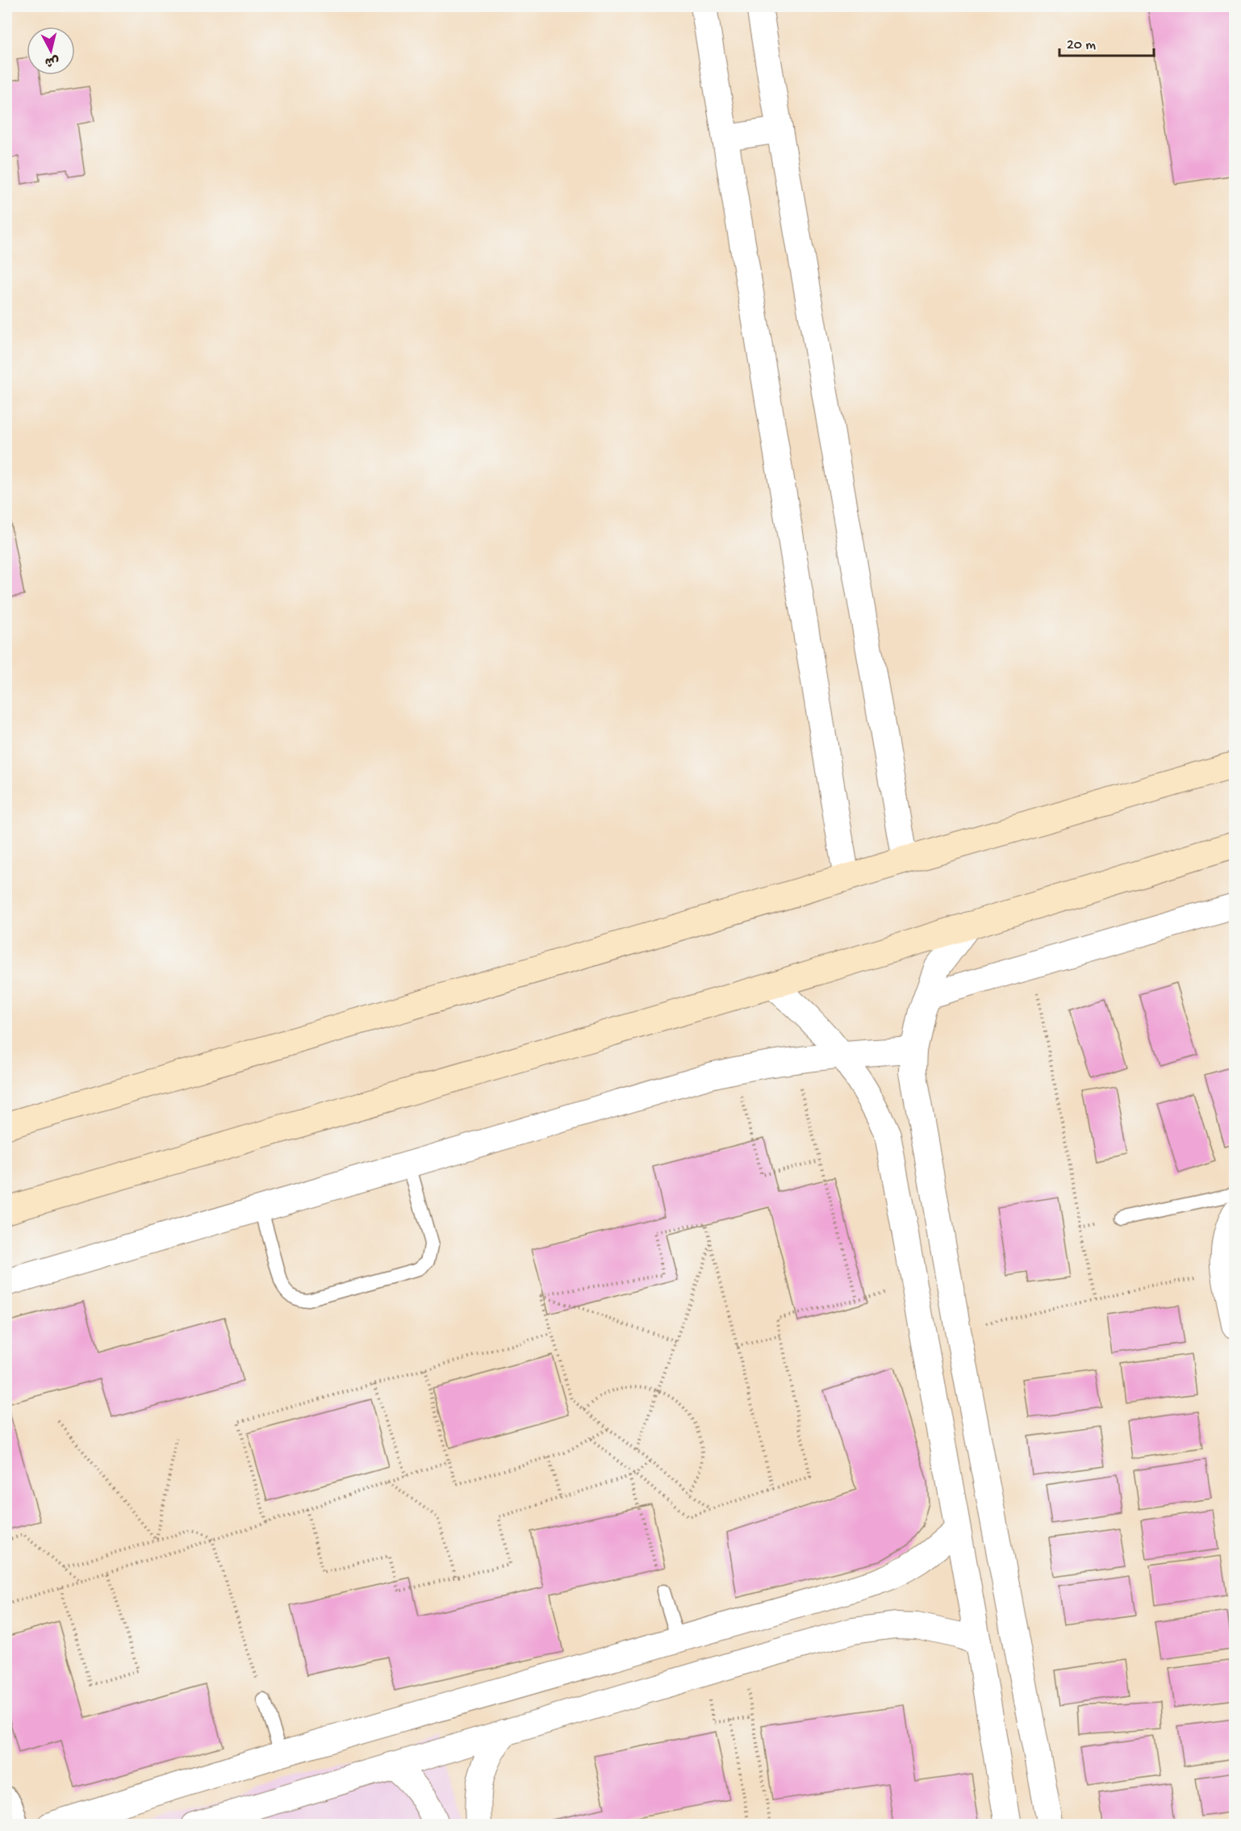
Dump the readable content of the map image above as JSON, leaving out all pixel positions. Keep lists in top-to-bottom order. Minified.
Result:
{"scale_bar":"20 m","north":"bottom"}
